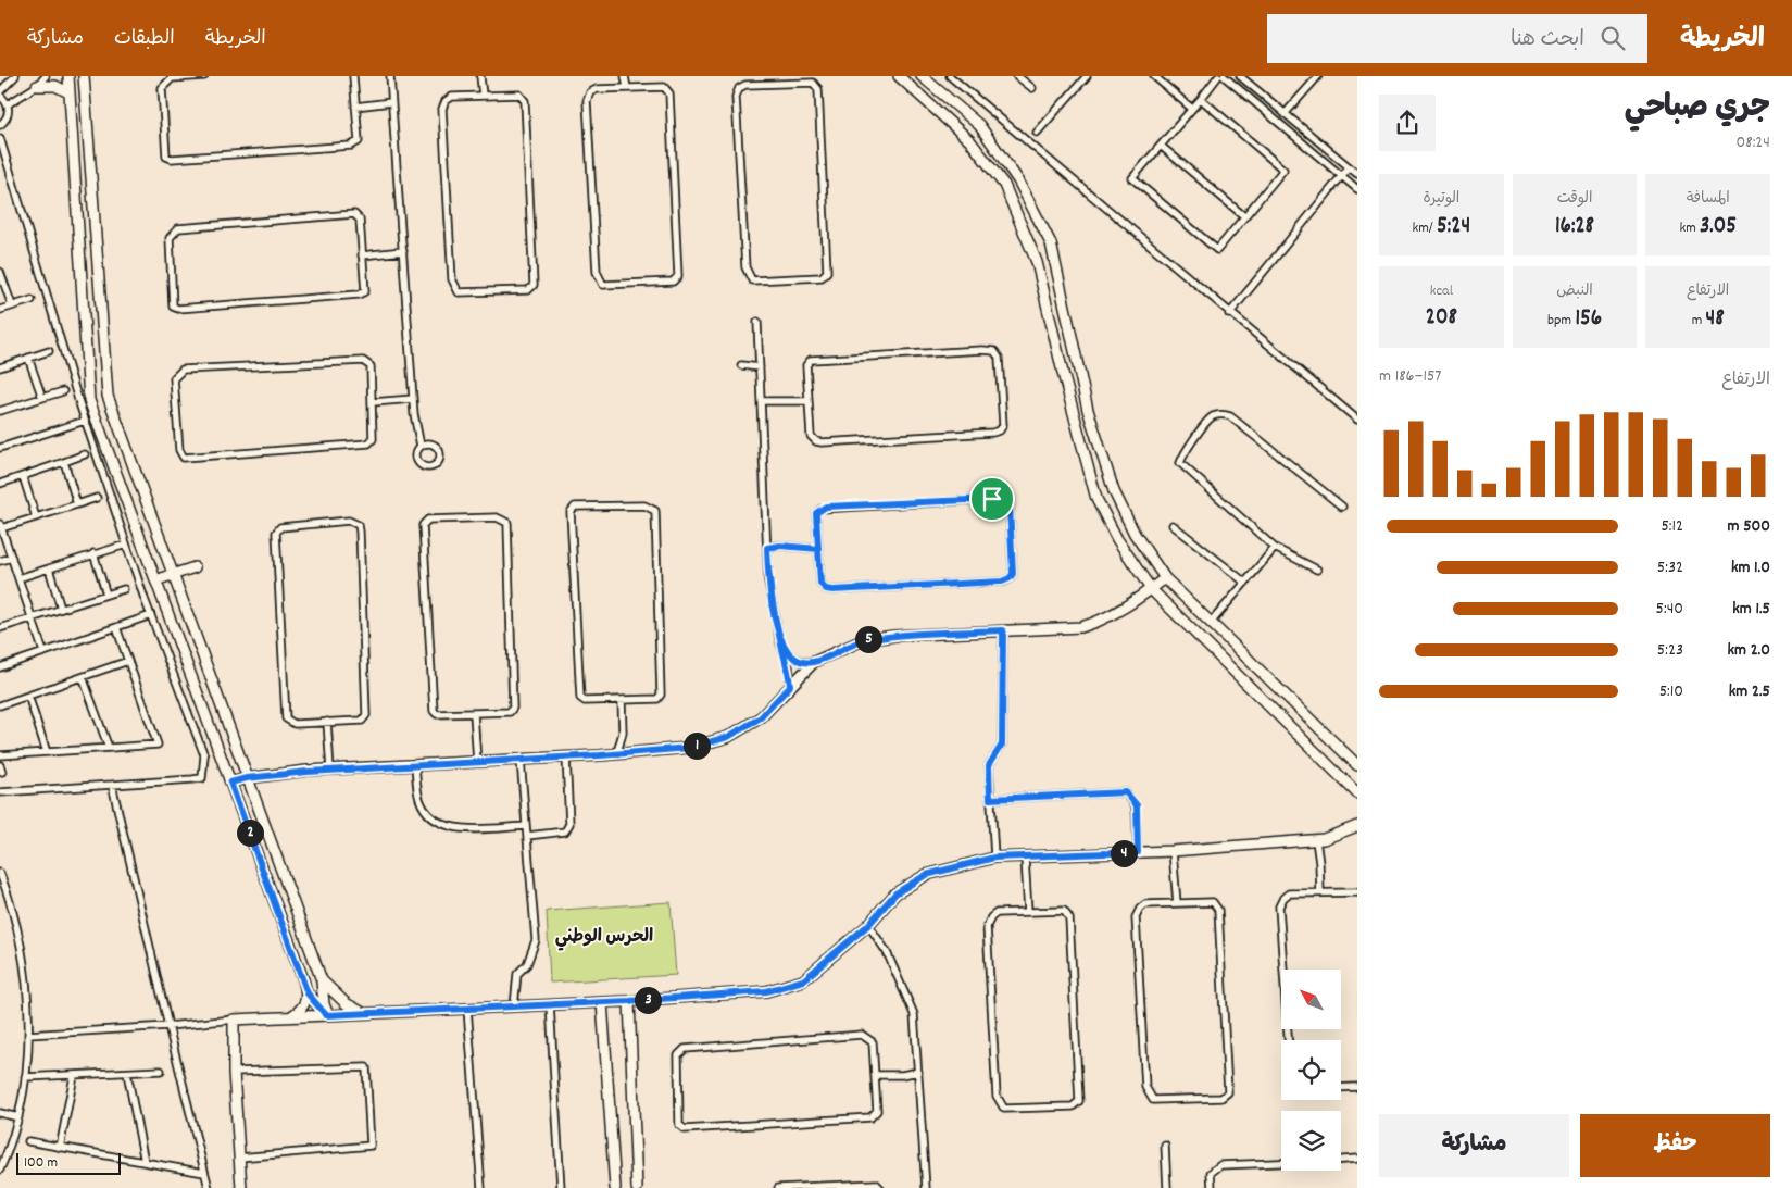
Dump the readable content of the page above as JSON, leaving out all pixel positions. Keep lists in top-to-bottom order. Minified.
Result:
{"districts":["الحرس الوطني"],"scale_bar":"100 m","north":"top left","page":{"header":"الخريطة","search":"ابحث هنا","nav":["الخريطة","الطبقات","مشاركة"],"heading":["جري صباحي","08:24"],"stats":[["المسافة","3.05 km"],["الوقت","16:28"],["الوتيرة","5:24 /km"],["الارتفاع","48 m"],["النبض","156 bpm"],["kcal","208"]],"chart":["الارتفاع","157–186 m"],"list":[{"name":"500 m","note":"5:12"},{"name":"1.0 km","note":"5:32"},{"name":"1.5 km","note":"5:40"},{"name":"2.0 km","note":"5:23"},{"name":"2.5 km","note":"5:10"}],"pins":["5","1","2","4","3"],"buttons":["حفظ","مشاركة"],"scale":"100 m"}}
